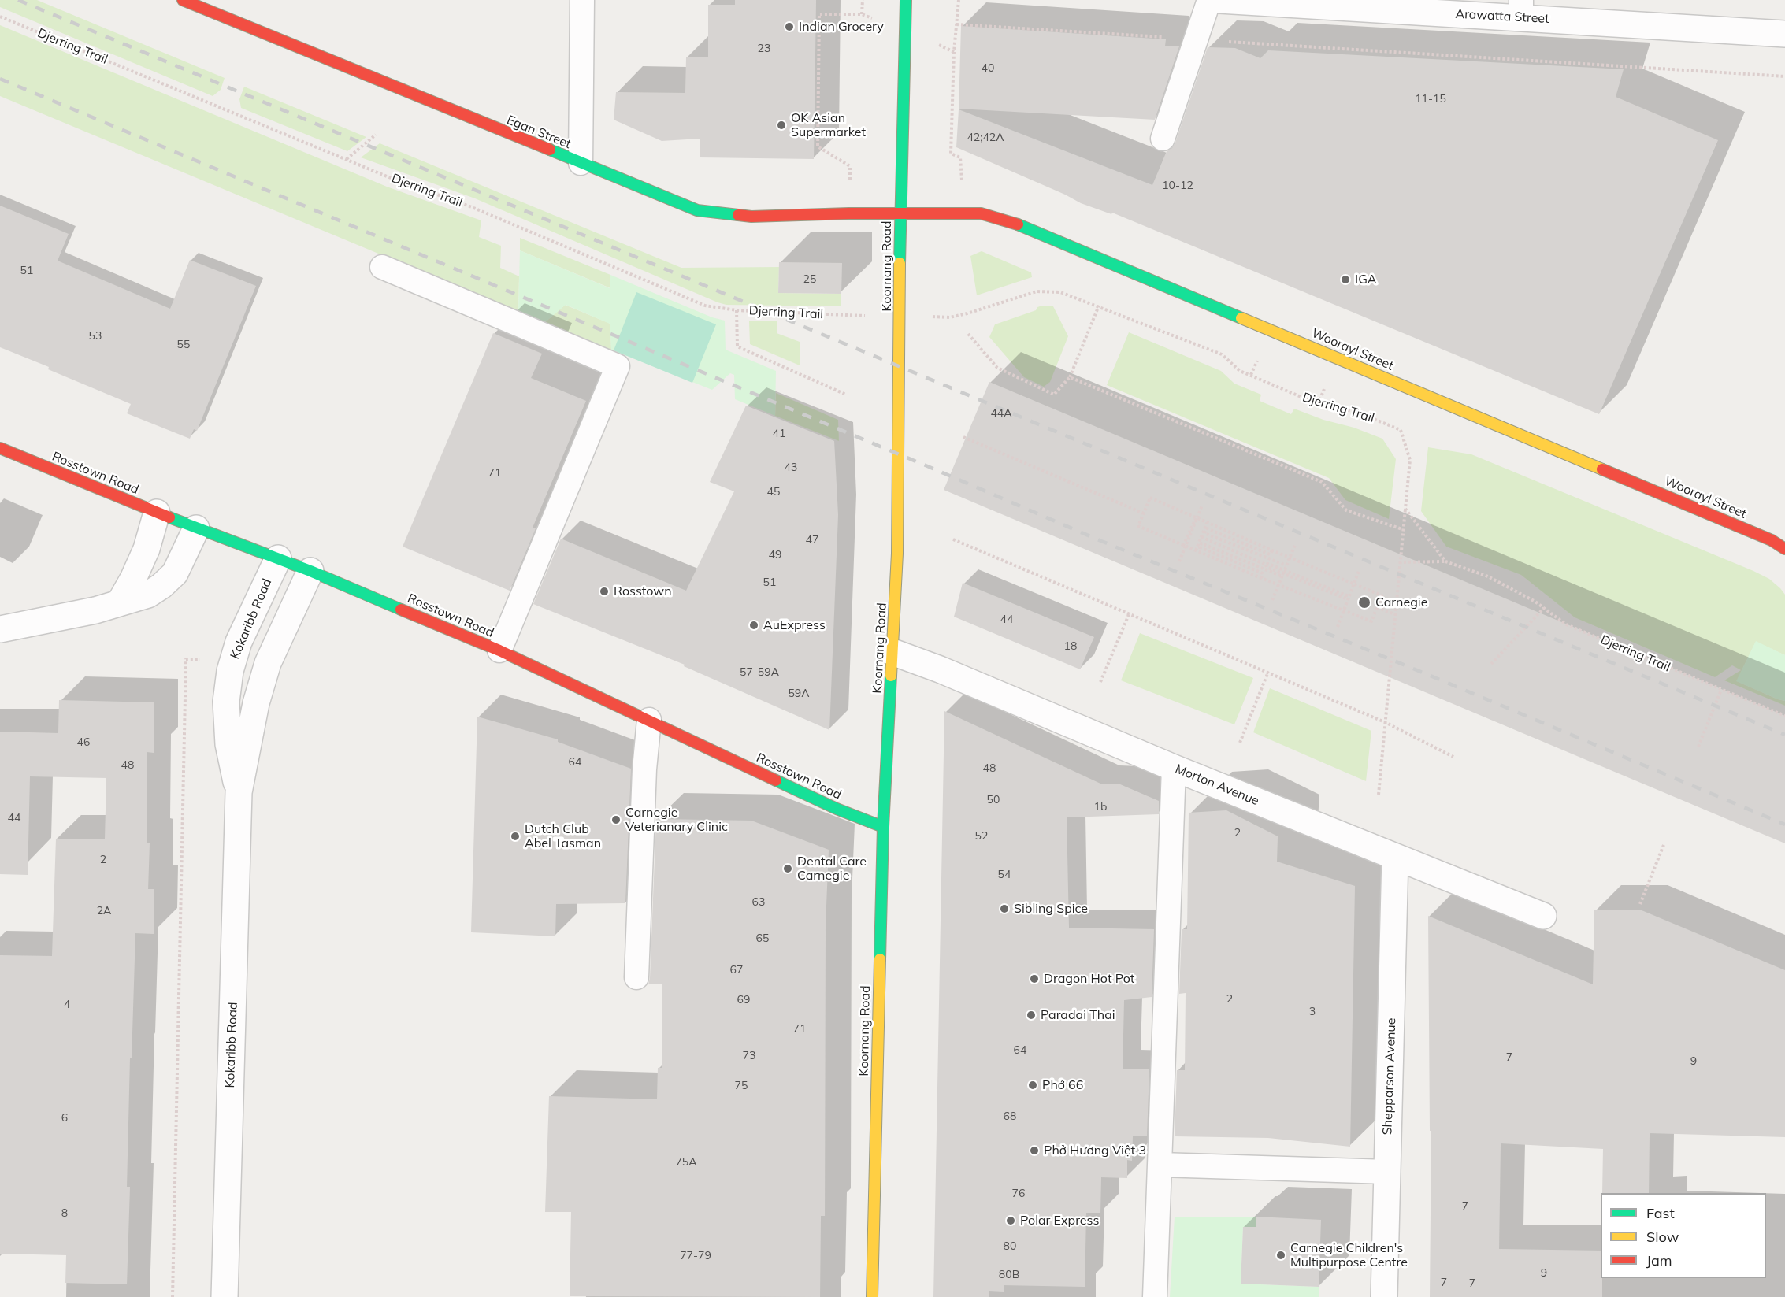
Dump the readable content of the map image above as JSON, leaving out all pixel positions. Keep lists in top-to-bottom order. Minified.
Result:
{"streets":{"street":["Arawatta Street","Egan Street","Koornang Road","Woorayl Street","Rosstown Road","Kokaribb Road","Morton Avenue","Shepparson Avenue"],"path":["Djerring Trail"]},"crossings":[["Egan Street","Koornang Road"],["Egan Street","Woorayl Street"],["Koornang Road","Woorayl Street"],["Koornang Road","Rosstown Road"],["Koornang Road","Morton Avenue"],["Rosstown Road","Kokaribb Road"],["Morton Avenue","Shepparson Avenue"]],"places":["Indian Grocery","OK Asian Supermarket","IGA","Rosstown","Carnegie","AuExpress","Carnegie Veterianary Clinic","Dutch Club Abel Tasman","Dental Care Carnegie","Sibling Spice","Dragon Hot Pot","Paradai Thai","Phở 66","Phở Hương Việt 3","Polar Express","Carnegie Children's Multipurpose Centre"],"house_numbers":["23","40","11-15","42;42A","10-12","51","25","53","55","44A","41","43","71","45","47","49","51","44","18","57-59A","59A","46","64","48","48","50","1b","44","2","52","2","54","63","2A","65","67","2","69","4","3","71","64","73","7","9","75","68","6","75A","76","7","8","80","77-79","9","80B","7","7"],"legend":["Fast","Slow","Jam"]}
